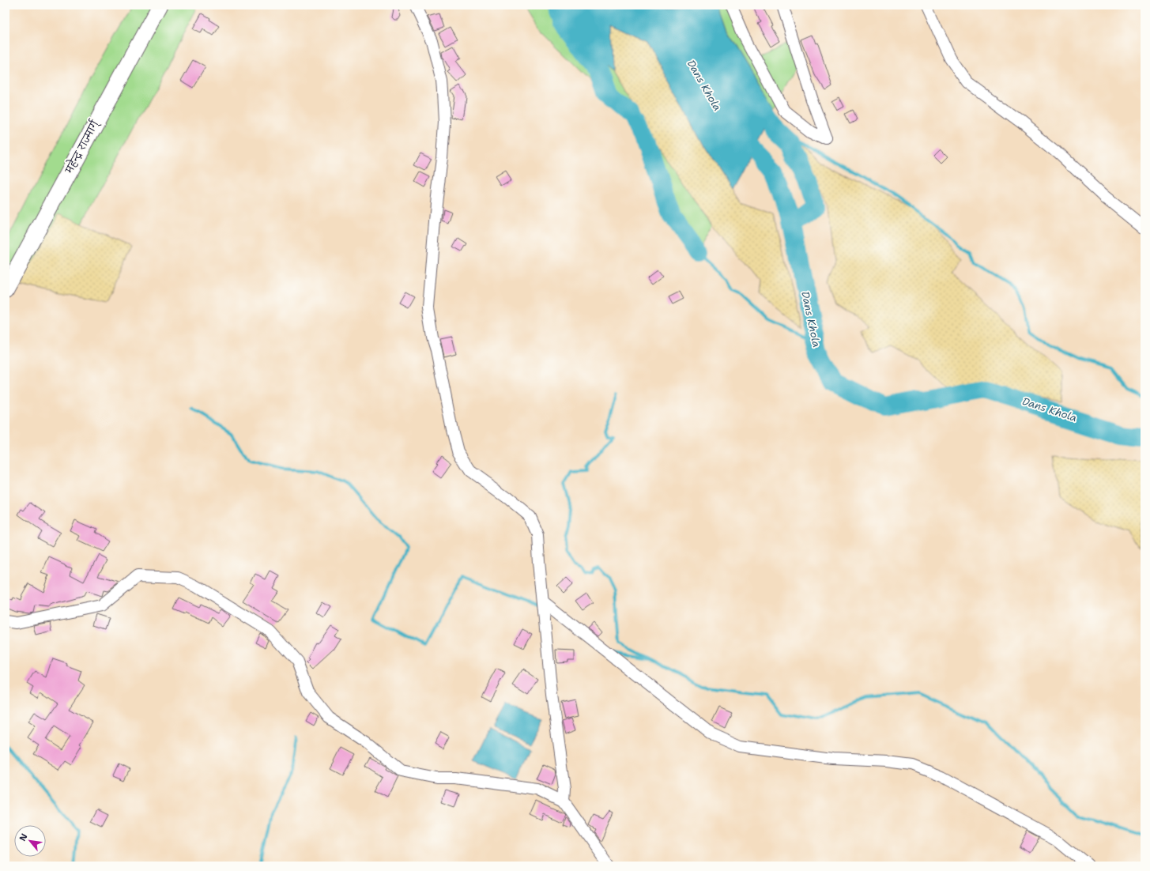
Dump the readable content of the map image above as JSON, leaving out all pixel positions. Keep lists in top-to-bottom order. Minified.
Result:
{"streets":{"highway":["महेन्द्र राज्मार्ग्"]},"water":["Dans Khola"],"north":"top left"}
